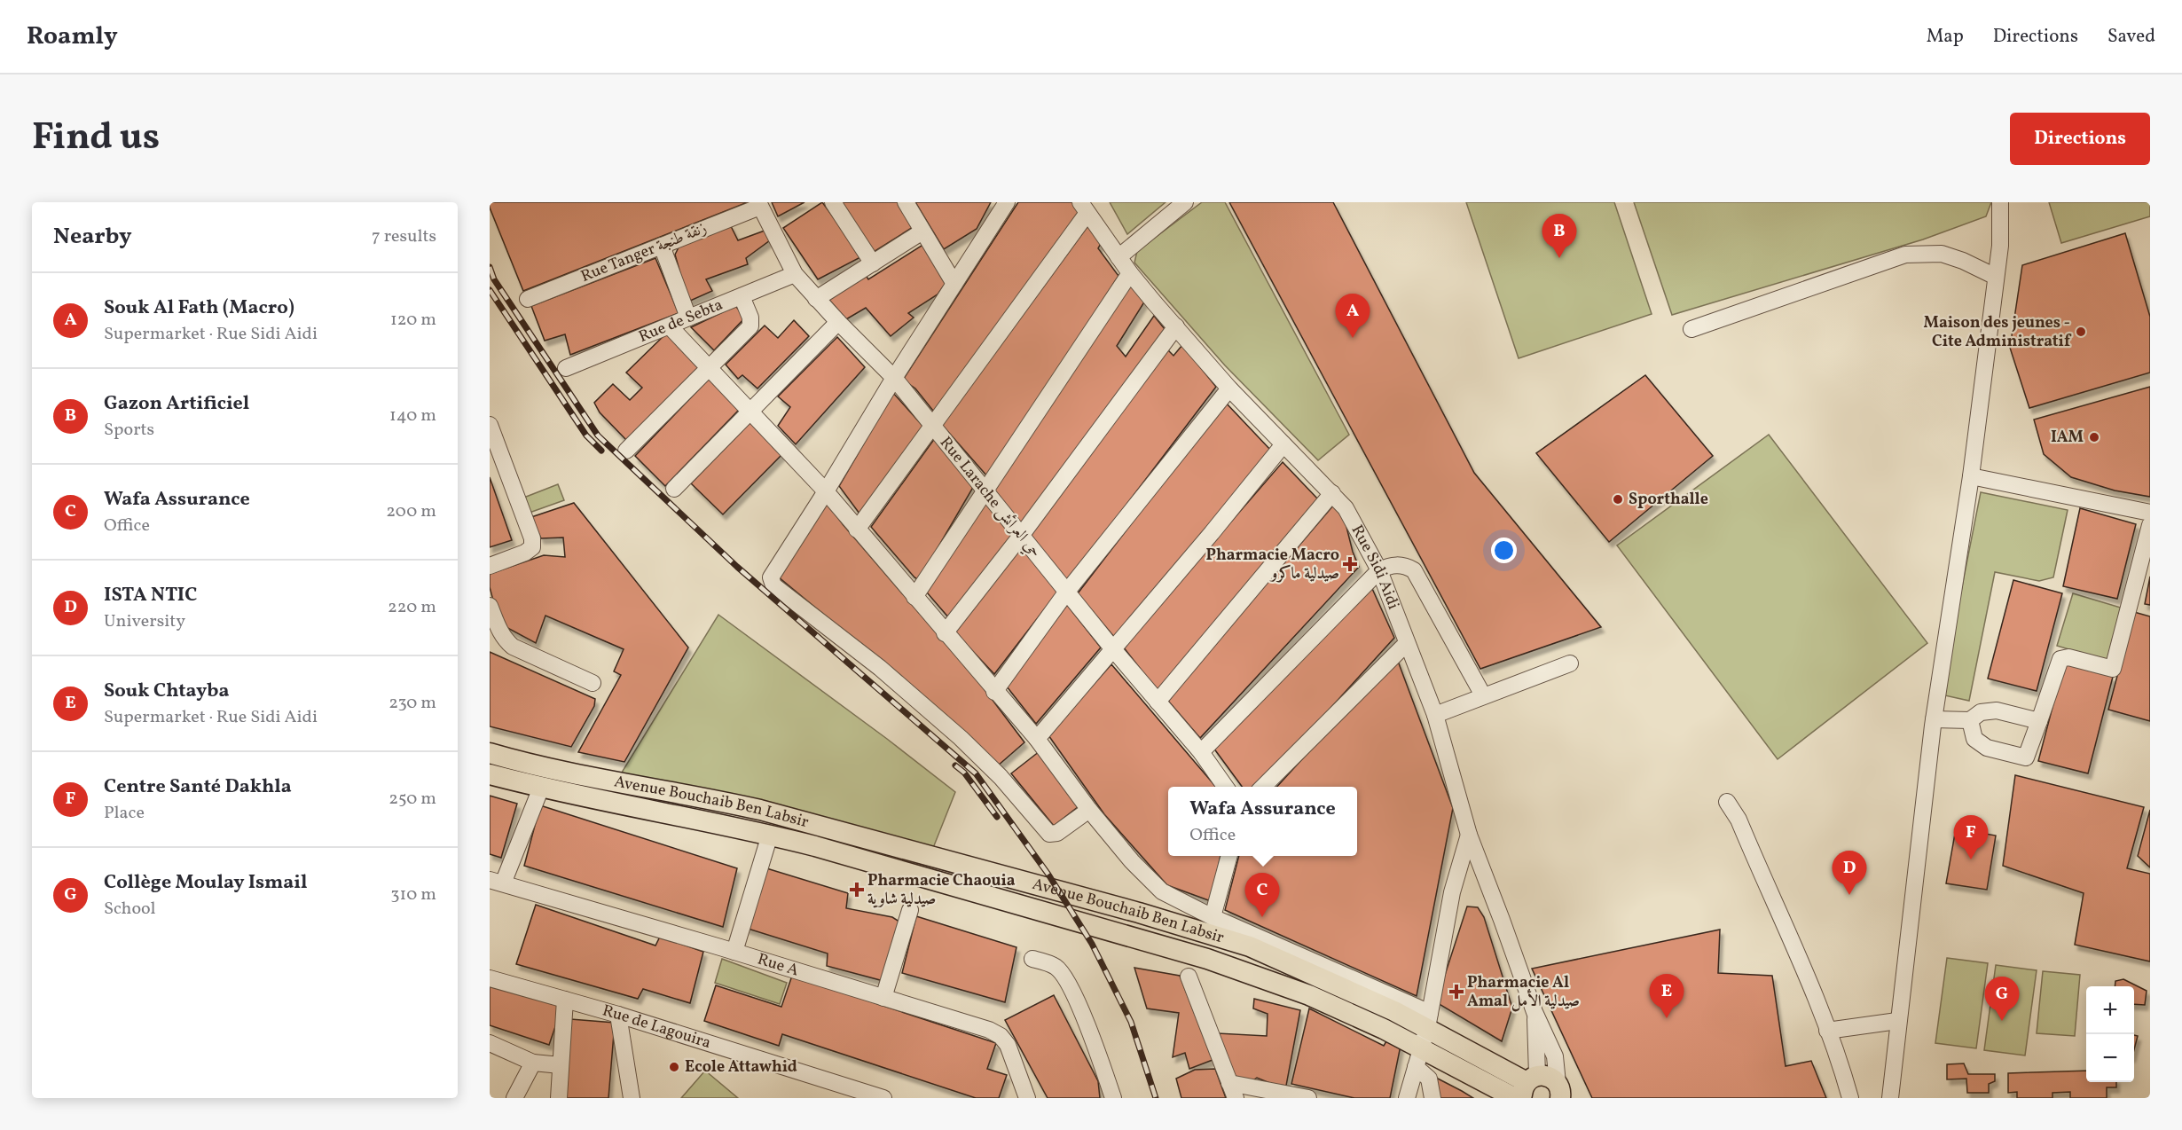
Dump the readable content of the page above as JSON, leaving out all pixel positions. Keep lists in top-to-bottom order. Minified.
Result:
{"streets":{"main road":["Avenue Bouchaib Ben Labsir"],"street":["Rue Tanger زنقة طنجة","Rue de Sebta","Rue Larache حي العرائش","Rue Sidi Aidi","Rue A","Rue de Lagouira"]},"crossings":[["Rue Tanger زنقة طنجة","Rue Larache حي العرائش"],["Rue de Sebta","Rue Larache حي العرائش"],["Rue Sidi Aidi","Avenue Bouchaib Ben Labsir"]],"places":{"other":["Maison des jeunes - Cite Administratif","IAM","Sporthalle","Ecole Attawhid"],"health":["Pharmacie Macro صيدلية ماكرو","Pharmacie Chaouia صيدلية شاوية","Pharmacie Al Amal صيدلية الأمل"]},"page":{"header":"Roamly","nav":["Map","Directions","Saved"],"title":"Find us","buttons":"Directions","heading":["Nearby","7 results"],"pins":["B","A","F","D","C","E","G"],"list":[{"mark":"A","name":"Souk Al Fath (Macro)","note":"Supermarket · Rue Sidi Aidi","value":"120 m"},{"mark":"B","name":"Gazon Artificiel","note":"Sports","value":"140 m"},{"mark":"C","name":"Wafa Assurance","note":"Office","value":"200 m"},{"mark":"D","name":"ISTA NTIC","note":"University","value":"220 m"},{"mark":"E","name":"Souk Chtayba","note":"Supermarket · Rue Sidi Aidi","value":"230 m"},{"mark":"F","name":"Centre Santé Dakhla","note":"Place","value":"250 m"},{"mark":"G","name":"Collège Moulay Ismail","note":"School","value":"310 m"}],"popup":["Wafa Assurance","Office"],"map_buttons":["+","−"]}}
